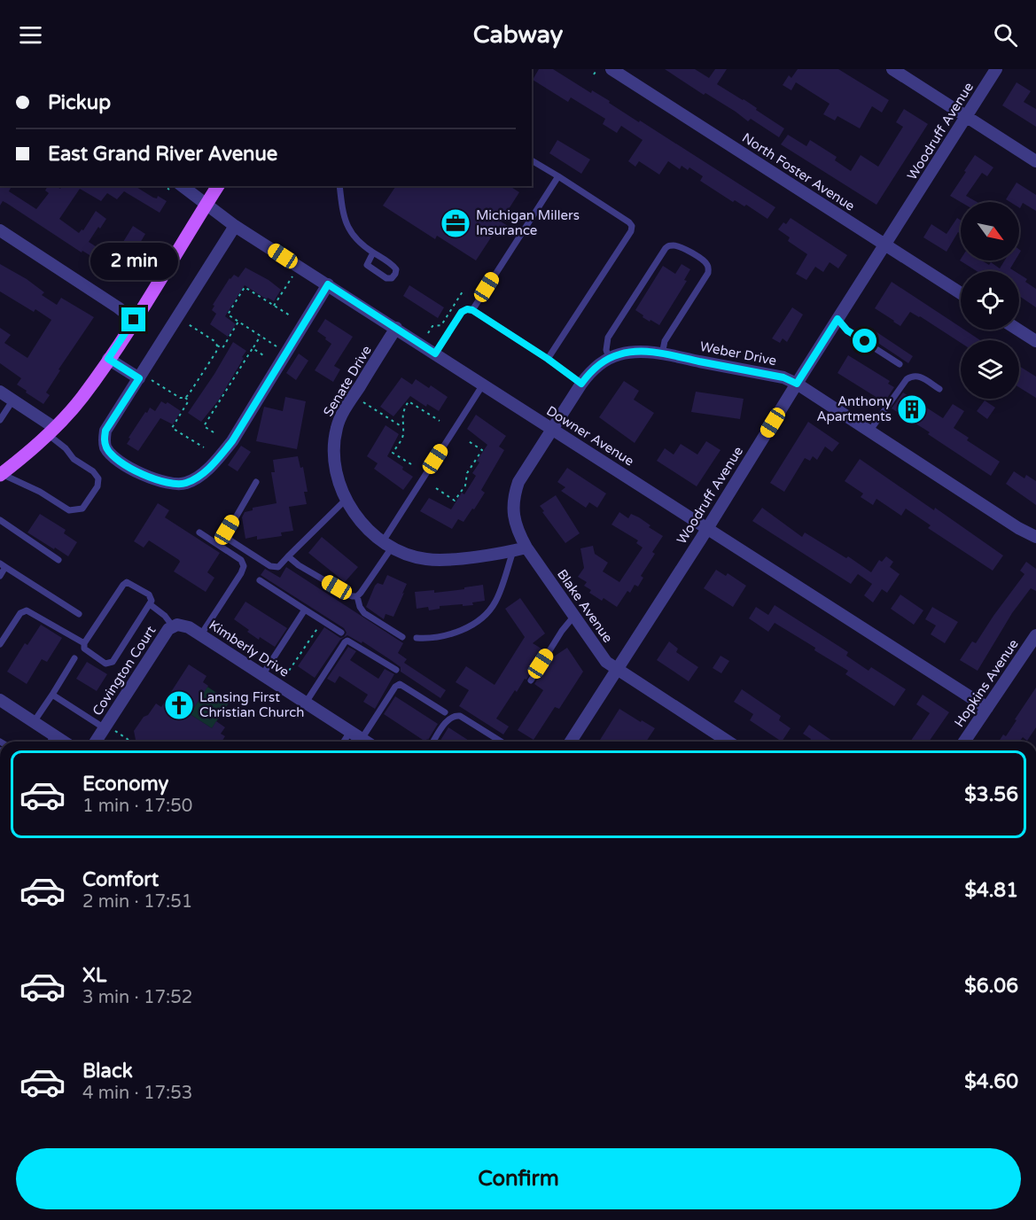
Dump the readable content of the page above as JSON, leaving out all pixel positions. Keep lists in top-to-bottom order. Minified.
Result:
{"streets":{"street":["Woodruff Avenue","North Foster Avenue","Weber Drive","Senate Drive","Downer Avenue","Blake Avenue","Kimberly Drive","Covington Court","Hopkins Avenue"]},"crossings":[["Woodruff Avenue","North Foster Avenue"],["Woodruff Avenue","Weber Drive"],["Woodruff Avenue","Downer Avenue"],["Woodruff Avenue","Blake Avenue"],["Weber Drive","Downer Avenue"],["Weber Drive","Blake Avenue"],["Senate Drive","Downer Avenue"],["Senate Drive","Blake Avenue"],["Downer Avenue","Blake Avenue"],["Downer Avenue","Hopkins Avenue"],["Kimberly Drive","Covington Court"]],"places":{"office":["Michigan Millers Insurance"],"building":["Anthony Apartments"],"church":["Lansing First Christian Church"]},"north":"bottom right","page":{"header":"Cabway","banner":["Pickup","East Grand River Avenue"],"bubble":"2 min","list":[{"name":"Economy","note":"1 min · 17:50","value":"$3.56"},{"name":"Comfort","note":"2 min · 17:51","value":"$4.81"},{"name":"XL","note":"3 min · 17:52","value":"$6.06"},{"name":"Black","note":"4 min · 17:53","value":"$4.60"}],"buttons":"Confirm"}}
